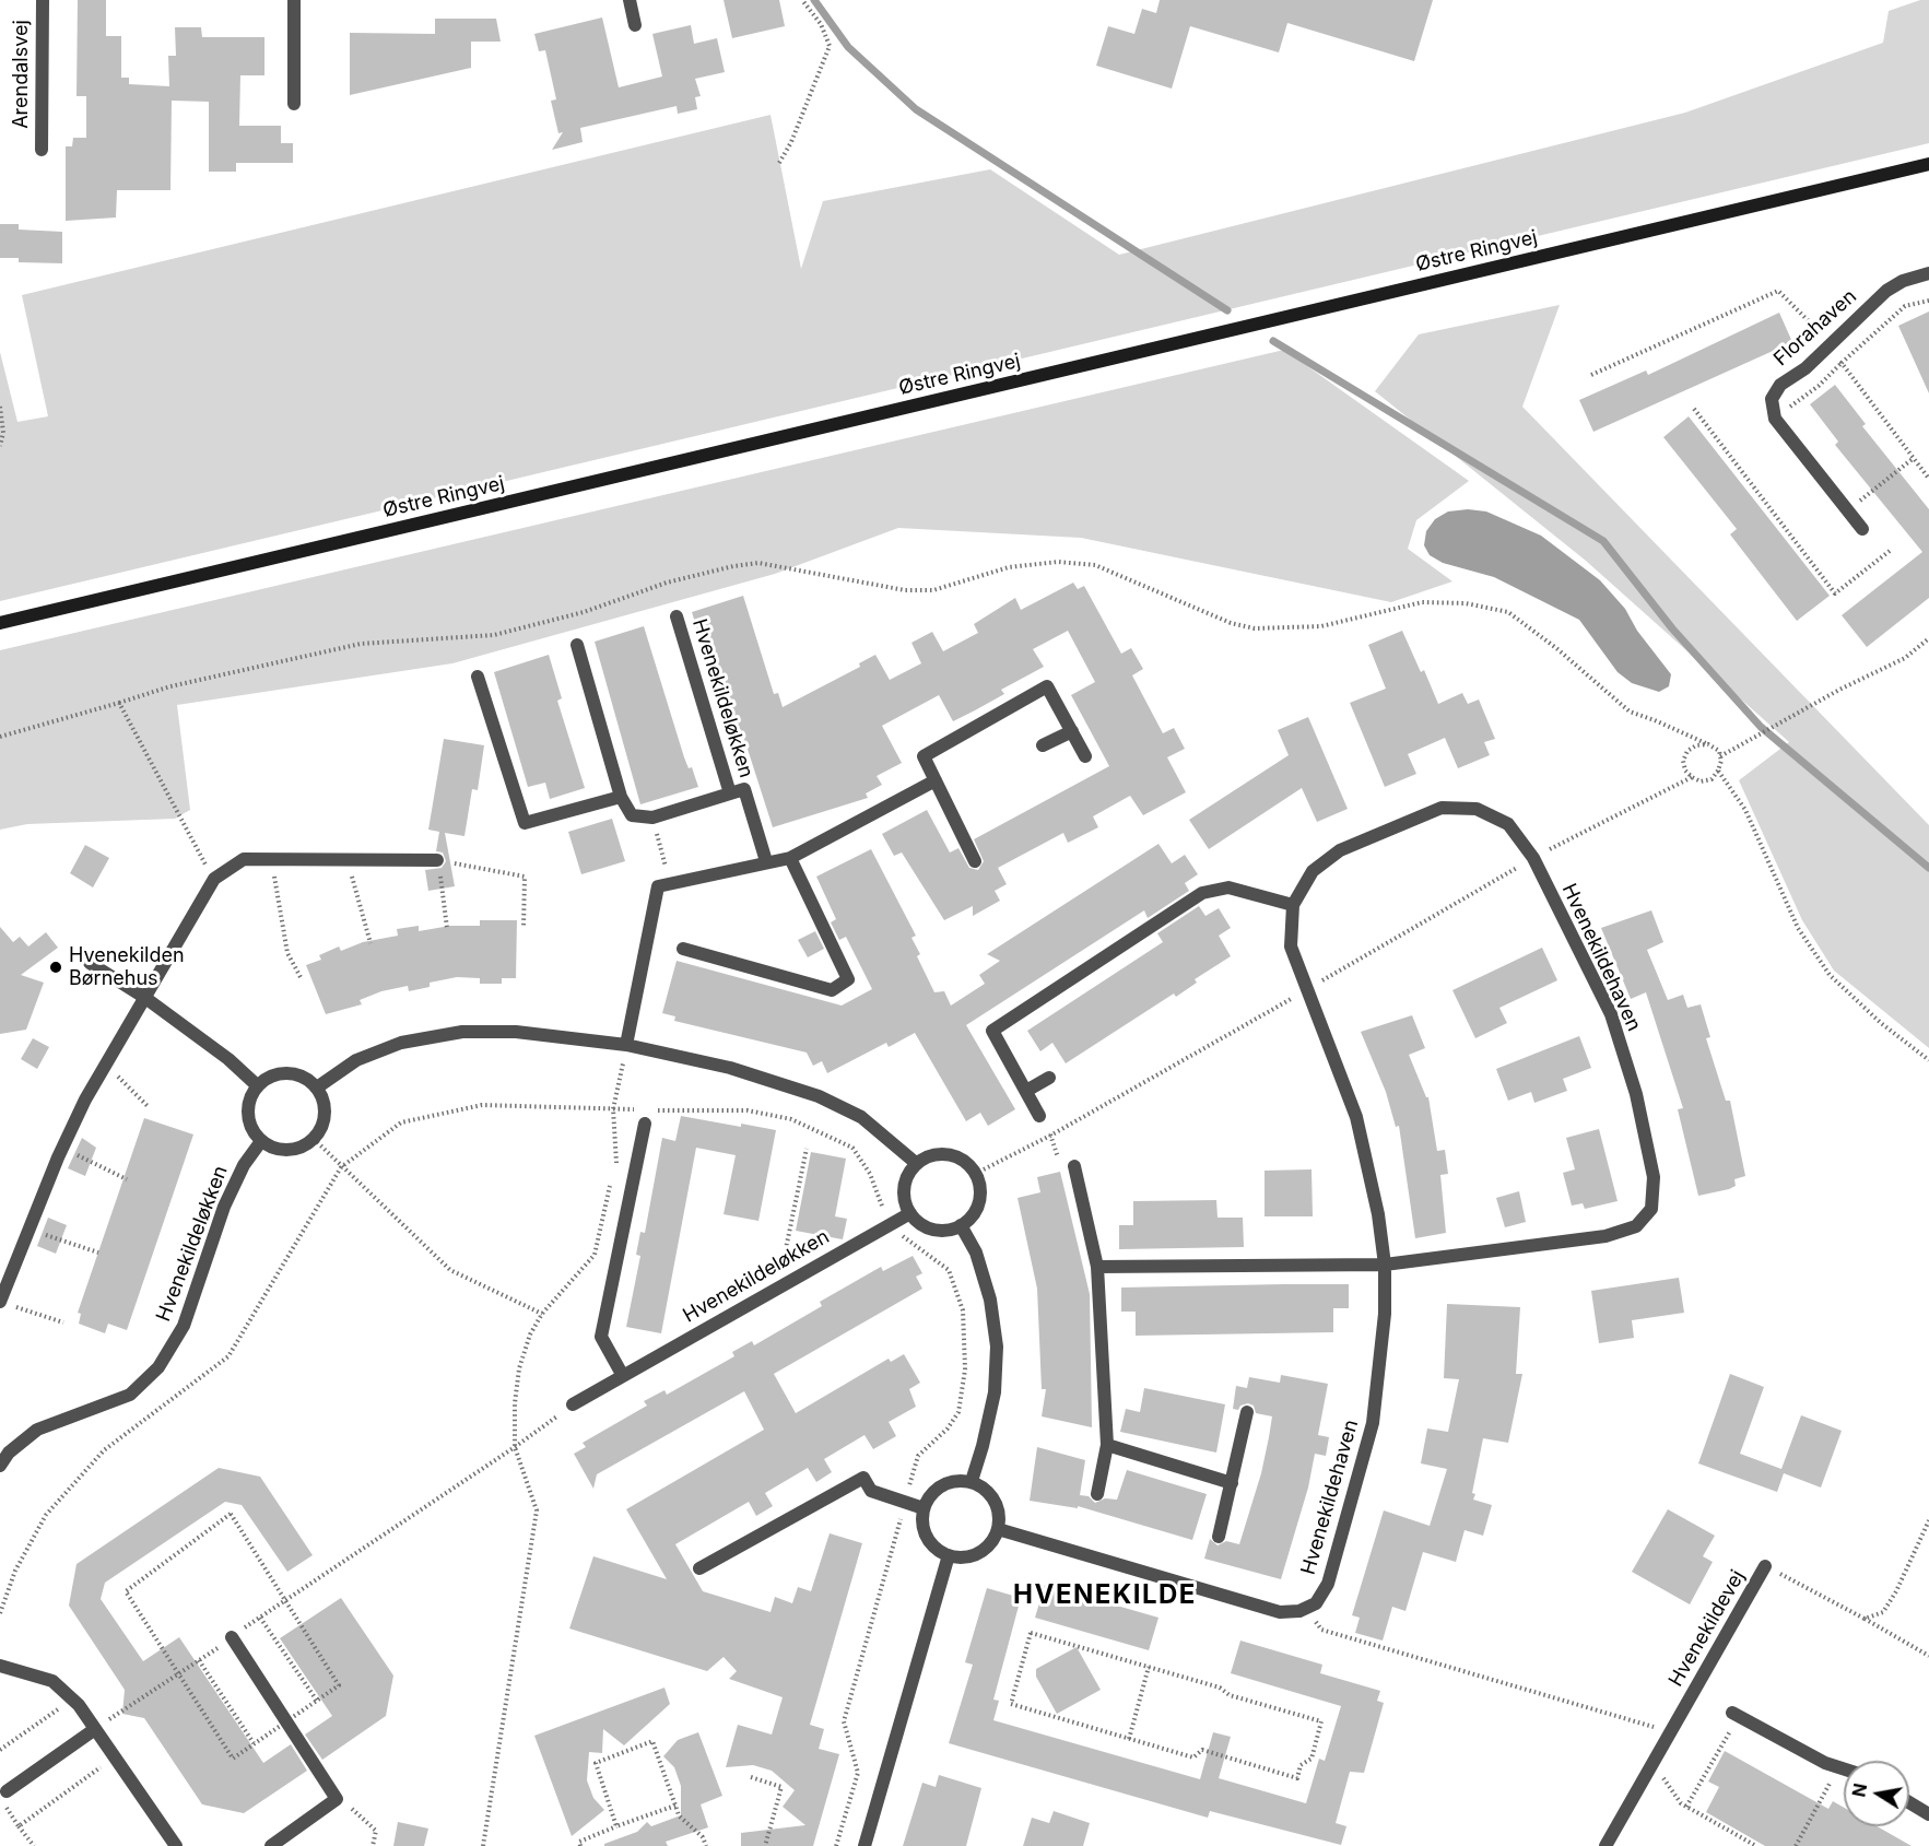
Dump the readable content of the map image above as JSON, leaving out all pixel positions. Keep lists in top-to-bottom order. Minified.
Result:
{"streets":{"main road":["Østre Ringvej"],"street":["Arendalsvej","Florahaven","Hvenekildeløkken","Hvenekildehaven","Hvenekildevej"]},"districts":["HVENEKILDE"],"places":["Hvenekilden Børnehus"],"north":"left"}
